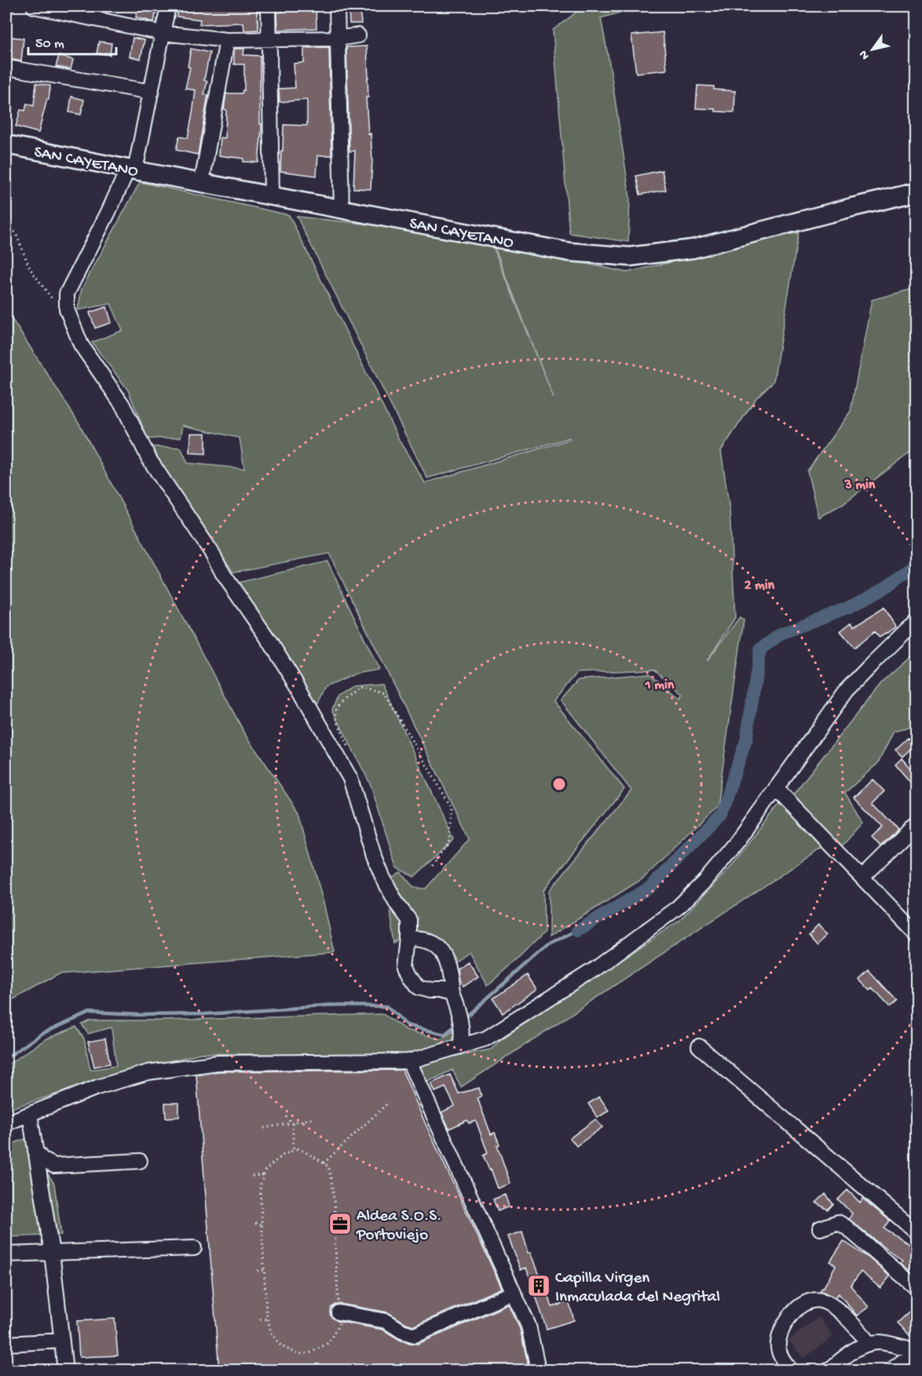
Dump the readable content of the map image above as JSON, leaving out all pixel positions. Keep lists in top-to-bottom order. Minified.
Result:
{"streets":{"main road":["SAN CAYETANO"]},"places":{"office":["Aldea S.O.S. Portoviejo"],"building":["Capilla Virgen Inmaculada del Negrital"]},"scale_bar":"50 m","north":"bottom left","rings":["3 min","2 min","1 min"]}
